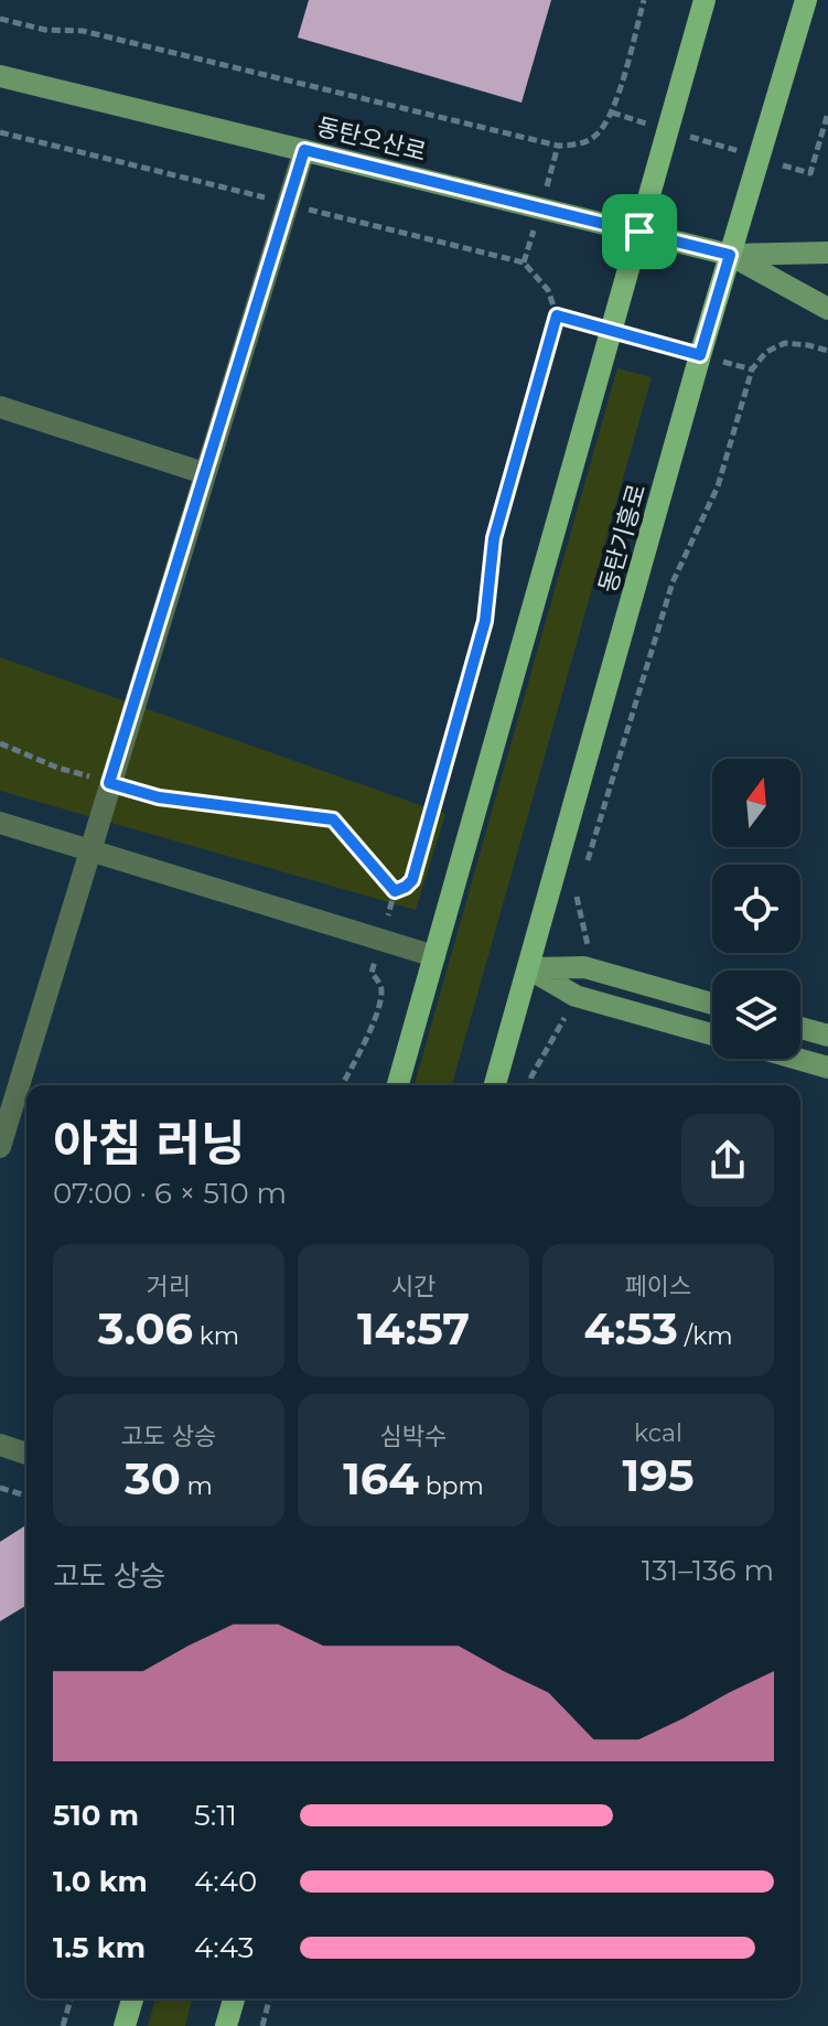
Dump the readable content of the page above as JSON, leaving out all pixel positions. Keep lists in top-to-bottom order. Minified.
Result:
{"streets":{"main road":["동탄기흥로"],"street":["동탄오산로"]},"crossings":[["동탄오산로","동탄기흥로"]],"north":"top","page":{"heading":["아침 러닝","07:00 · 6 × 510 m"],"stats":[["거리","3.06 km"],["시간","14:57"],["페이스","4:53 /km"],["고도 상승","30 m"],["심박수","164 bpm"],["kcal","195"]],"chart":["고도 상승","131–136 m"],"list":[{"name":"510 m","note":"5:11"},{"name":"1.0 km","note":"4:40"},{"name":"1.5 km","note":"4:43"}]}}
